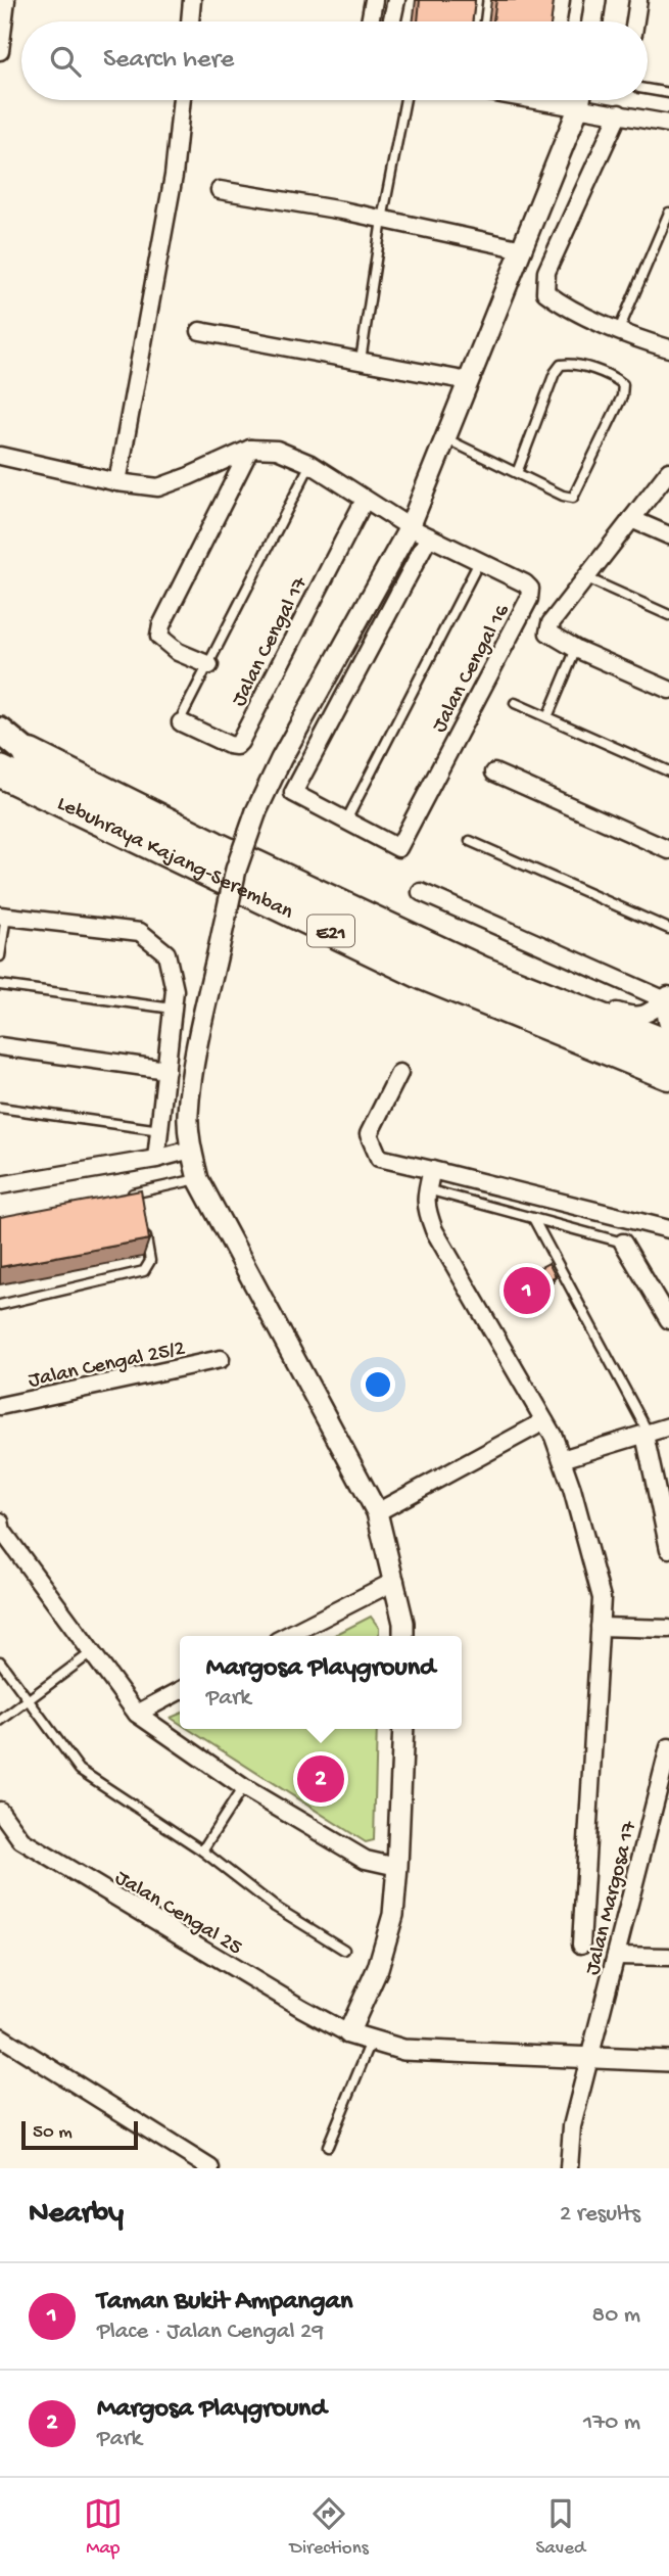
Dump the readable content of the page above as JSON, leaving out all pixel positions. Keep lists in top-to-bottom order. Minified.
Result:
{"streets":{"highway":["Lebuhraya Kajang-Seremban","E21"],"street":["Jalan Cengal 17","Jalan Cengal 16","Jalan Cengal 25/2","Jalan Margosa 17","Jalan Cengal 25"]},"crossings":[["Jalan Cengal 17","Jalan Cengal 16"]],"scale_bar":"50 m","page":{"search":"Search here","pins":["1","2"],"popup":["Margosa Playground","Park"],"scale":"50 m","heading":["Nearby","2 results"],"list":[{"mark":"1","name":"Taman Bukit Ampangan","note":"Place · Jalan Cengal 29","value":"80 m"},{"mark":"2","name":"Margosa Playground","note":"Park","value":"170 m"}],"nav":["Map","Directions","Saved"]}}
